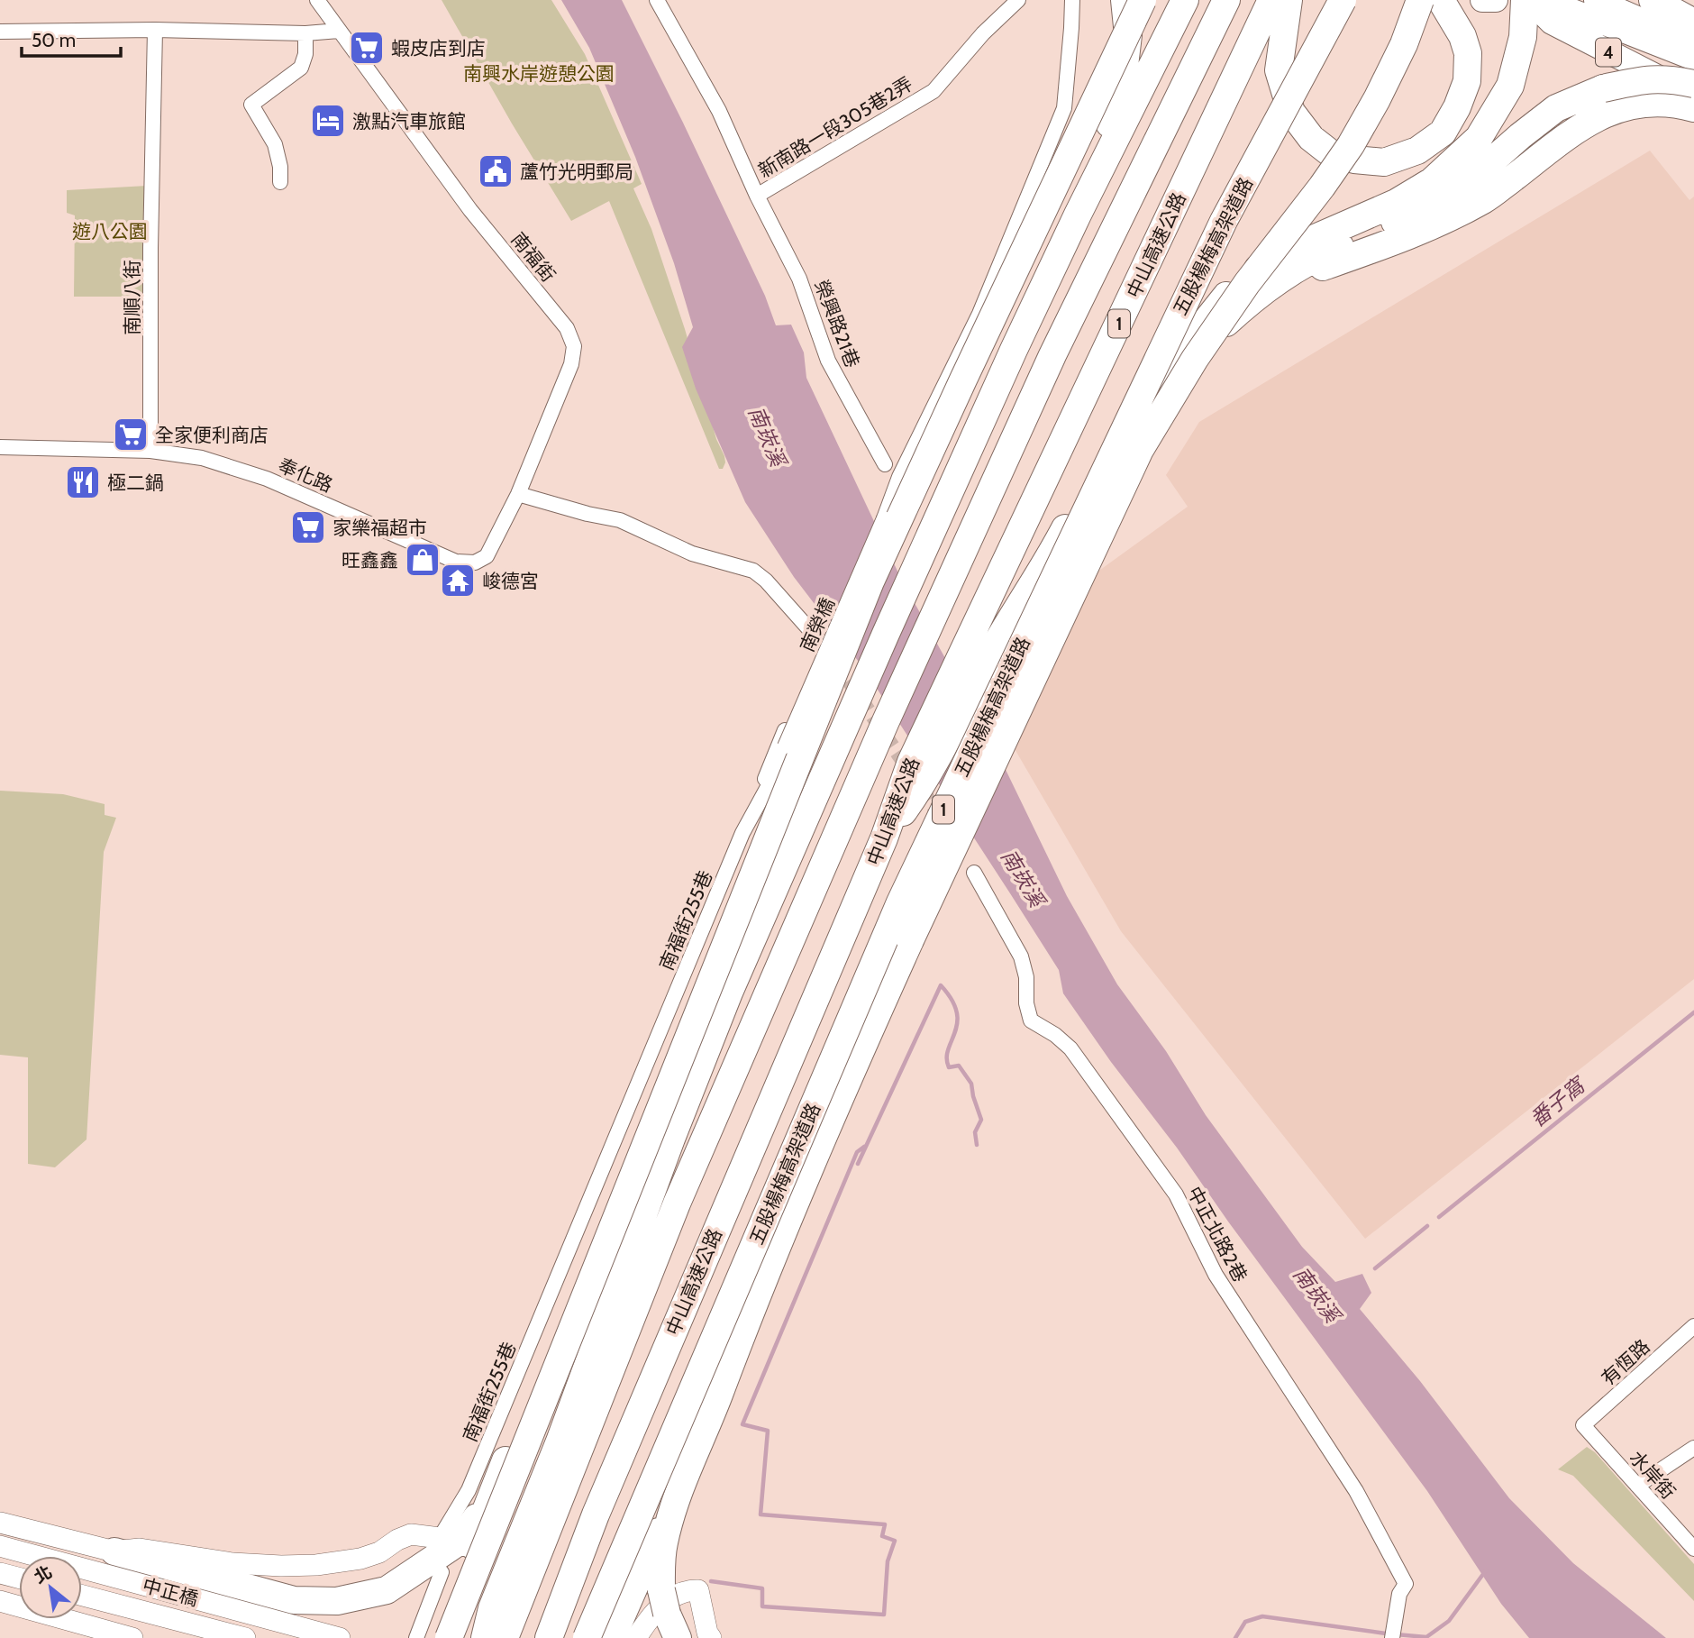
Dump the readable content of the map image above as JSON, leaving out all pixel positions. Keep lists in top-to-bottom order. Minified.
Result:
{"streets":{"highway":["中山高速公路","五股楊梅高架道路","1"],"main road":["4"],"street":["新南路一段305巷2弄","南福街","南順八街","榮興路21巷","奉化路","南榮橋","南福街255巷","中正北路2巷","有恆路","水岸街","中正橋"]},"crossings":[["新南路一段305巷2弄","榮興路21巷"],["南福街","奉化路"],["南福街","南福街255巷"],["南順八街","奉化路"],["南榮橋","南福街255巷"],["有恆路","水岸街"]],"water":["南崁溪","番子窩"],"parks":["南興水岸遊憩公園","遊八公園"],"places":{"supermarket":["蝦皮店到店","全家便利商店","家樂福超市"],"hotel":["激點汽車旅館"],"public building":["蘆竹光明郵局"],"restaurant":["極二鍋"],"shop":["旺鑫鑫"],"temple":["峻德宮"]},"scale_bar":"50 m","north":"top left"}
